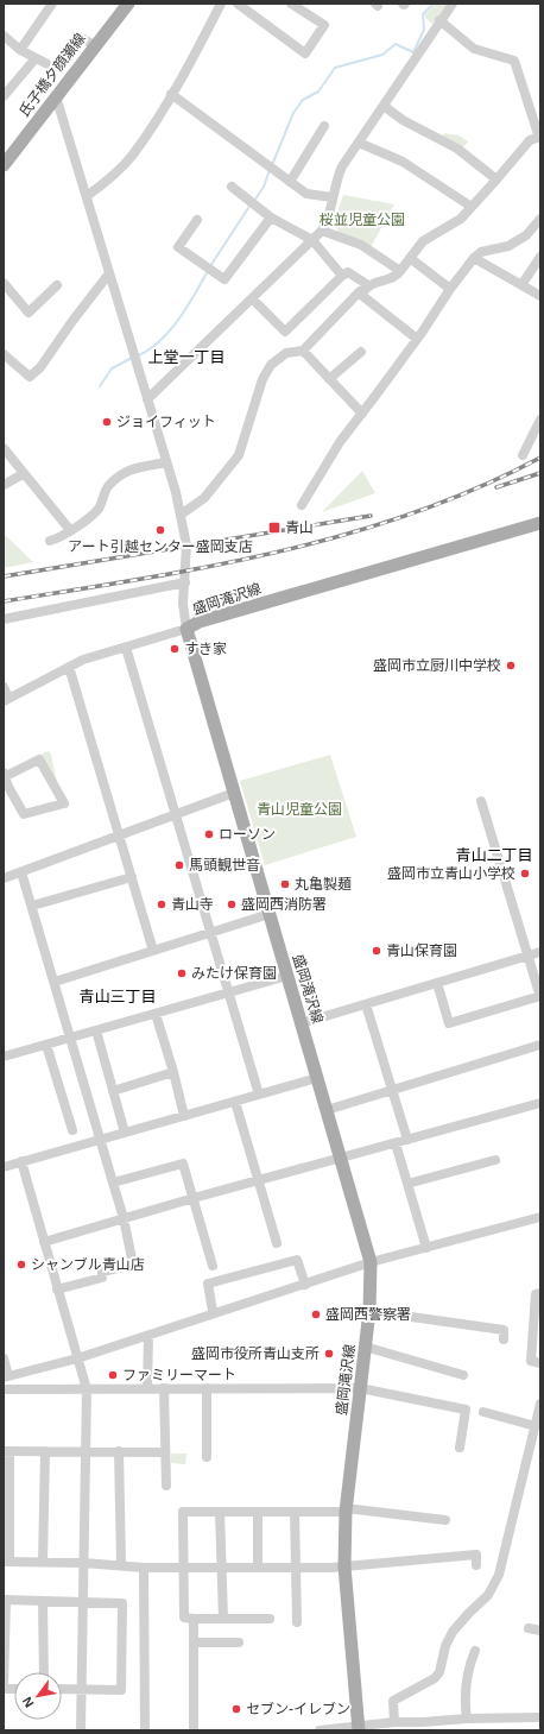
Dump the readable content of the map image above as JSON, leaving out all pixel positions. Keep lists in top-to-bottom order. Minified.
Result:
{"streets":{"main road":["氏子橋夕顔瀬線","盛岡滝沢線"]},"districts":["上堂一丁目","青山二丁目","青山三丁目"],"parks":["桜並児童公園","青山児童公園"],"places":{"other":["ジョイフィット","アート引越センター盛岡支店","すき家","盛岡市立厨川中学校","ローソン","馬頭観世音","盛岡市立青山小学校","丸亀製麺","青山寺","盛岡西消防署","青山保育園","みたけ保育園","シャンブル青山店","盛岡西警察署","盛岡市役所青山支所","ファミリーマート","セブン-イレブン"],"transit":["青山"]},"north":"bottom left"}
